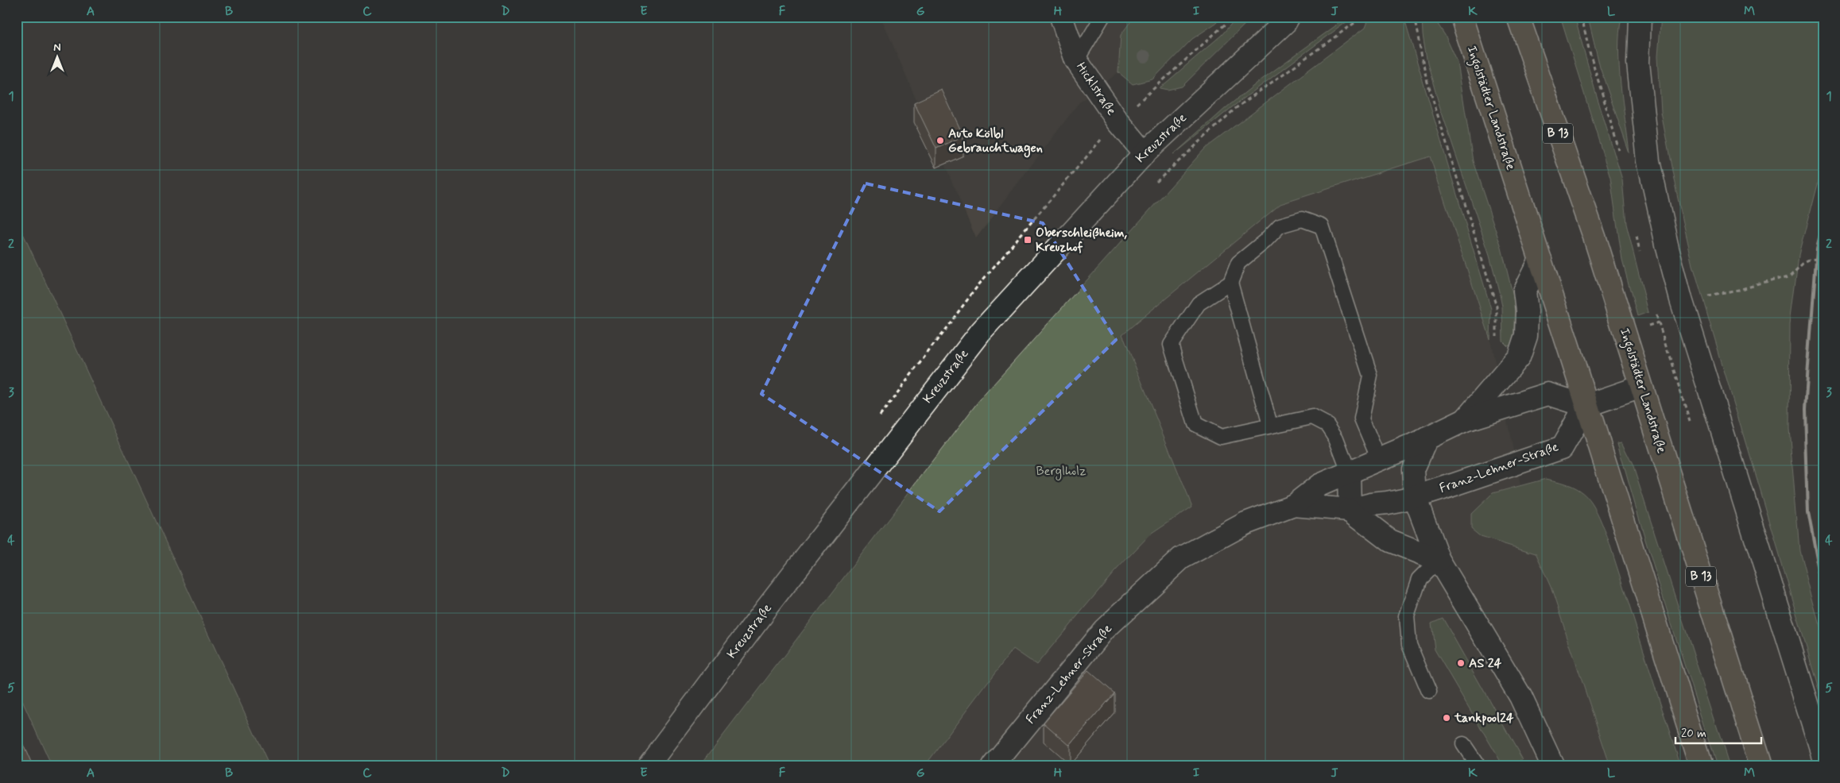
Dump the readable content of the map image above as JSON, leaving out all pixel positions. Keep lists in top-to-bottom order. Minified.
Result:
{"streets":{"main road":["Ingolstädter Landstraße","B 13"],"street":["Hicklstraße","Kreuzstraße","Franz-Lehner-Straße"]},"crossings":[["Hicklstraße","Kreuzstraße"],["Ingolstädter Landstraße","Franz-Lehner-Straße"]],"parks":["Berglholz"],"places":{"other":["Auto Kölbl Gebrauchtwagen","AS 24","tankpool24"],"transit":["Oberschleißheim, Kreuzhof"]},"scale_bar":"20 m","north":"top","grid":{"columns":["A","B","C","D","E","F","G","H","I","J","K","L","M"],"rows":["1","2","3","4","5"]}}
